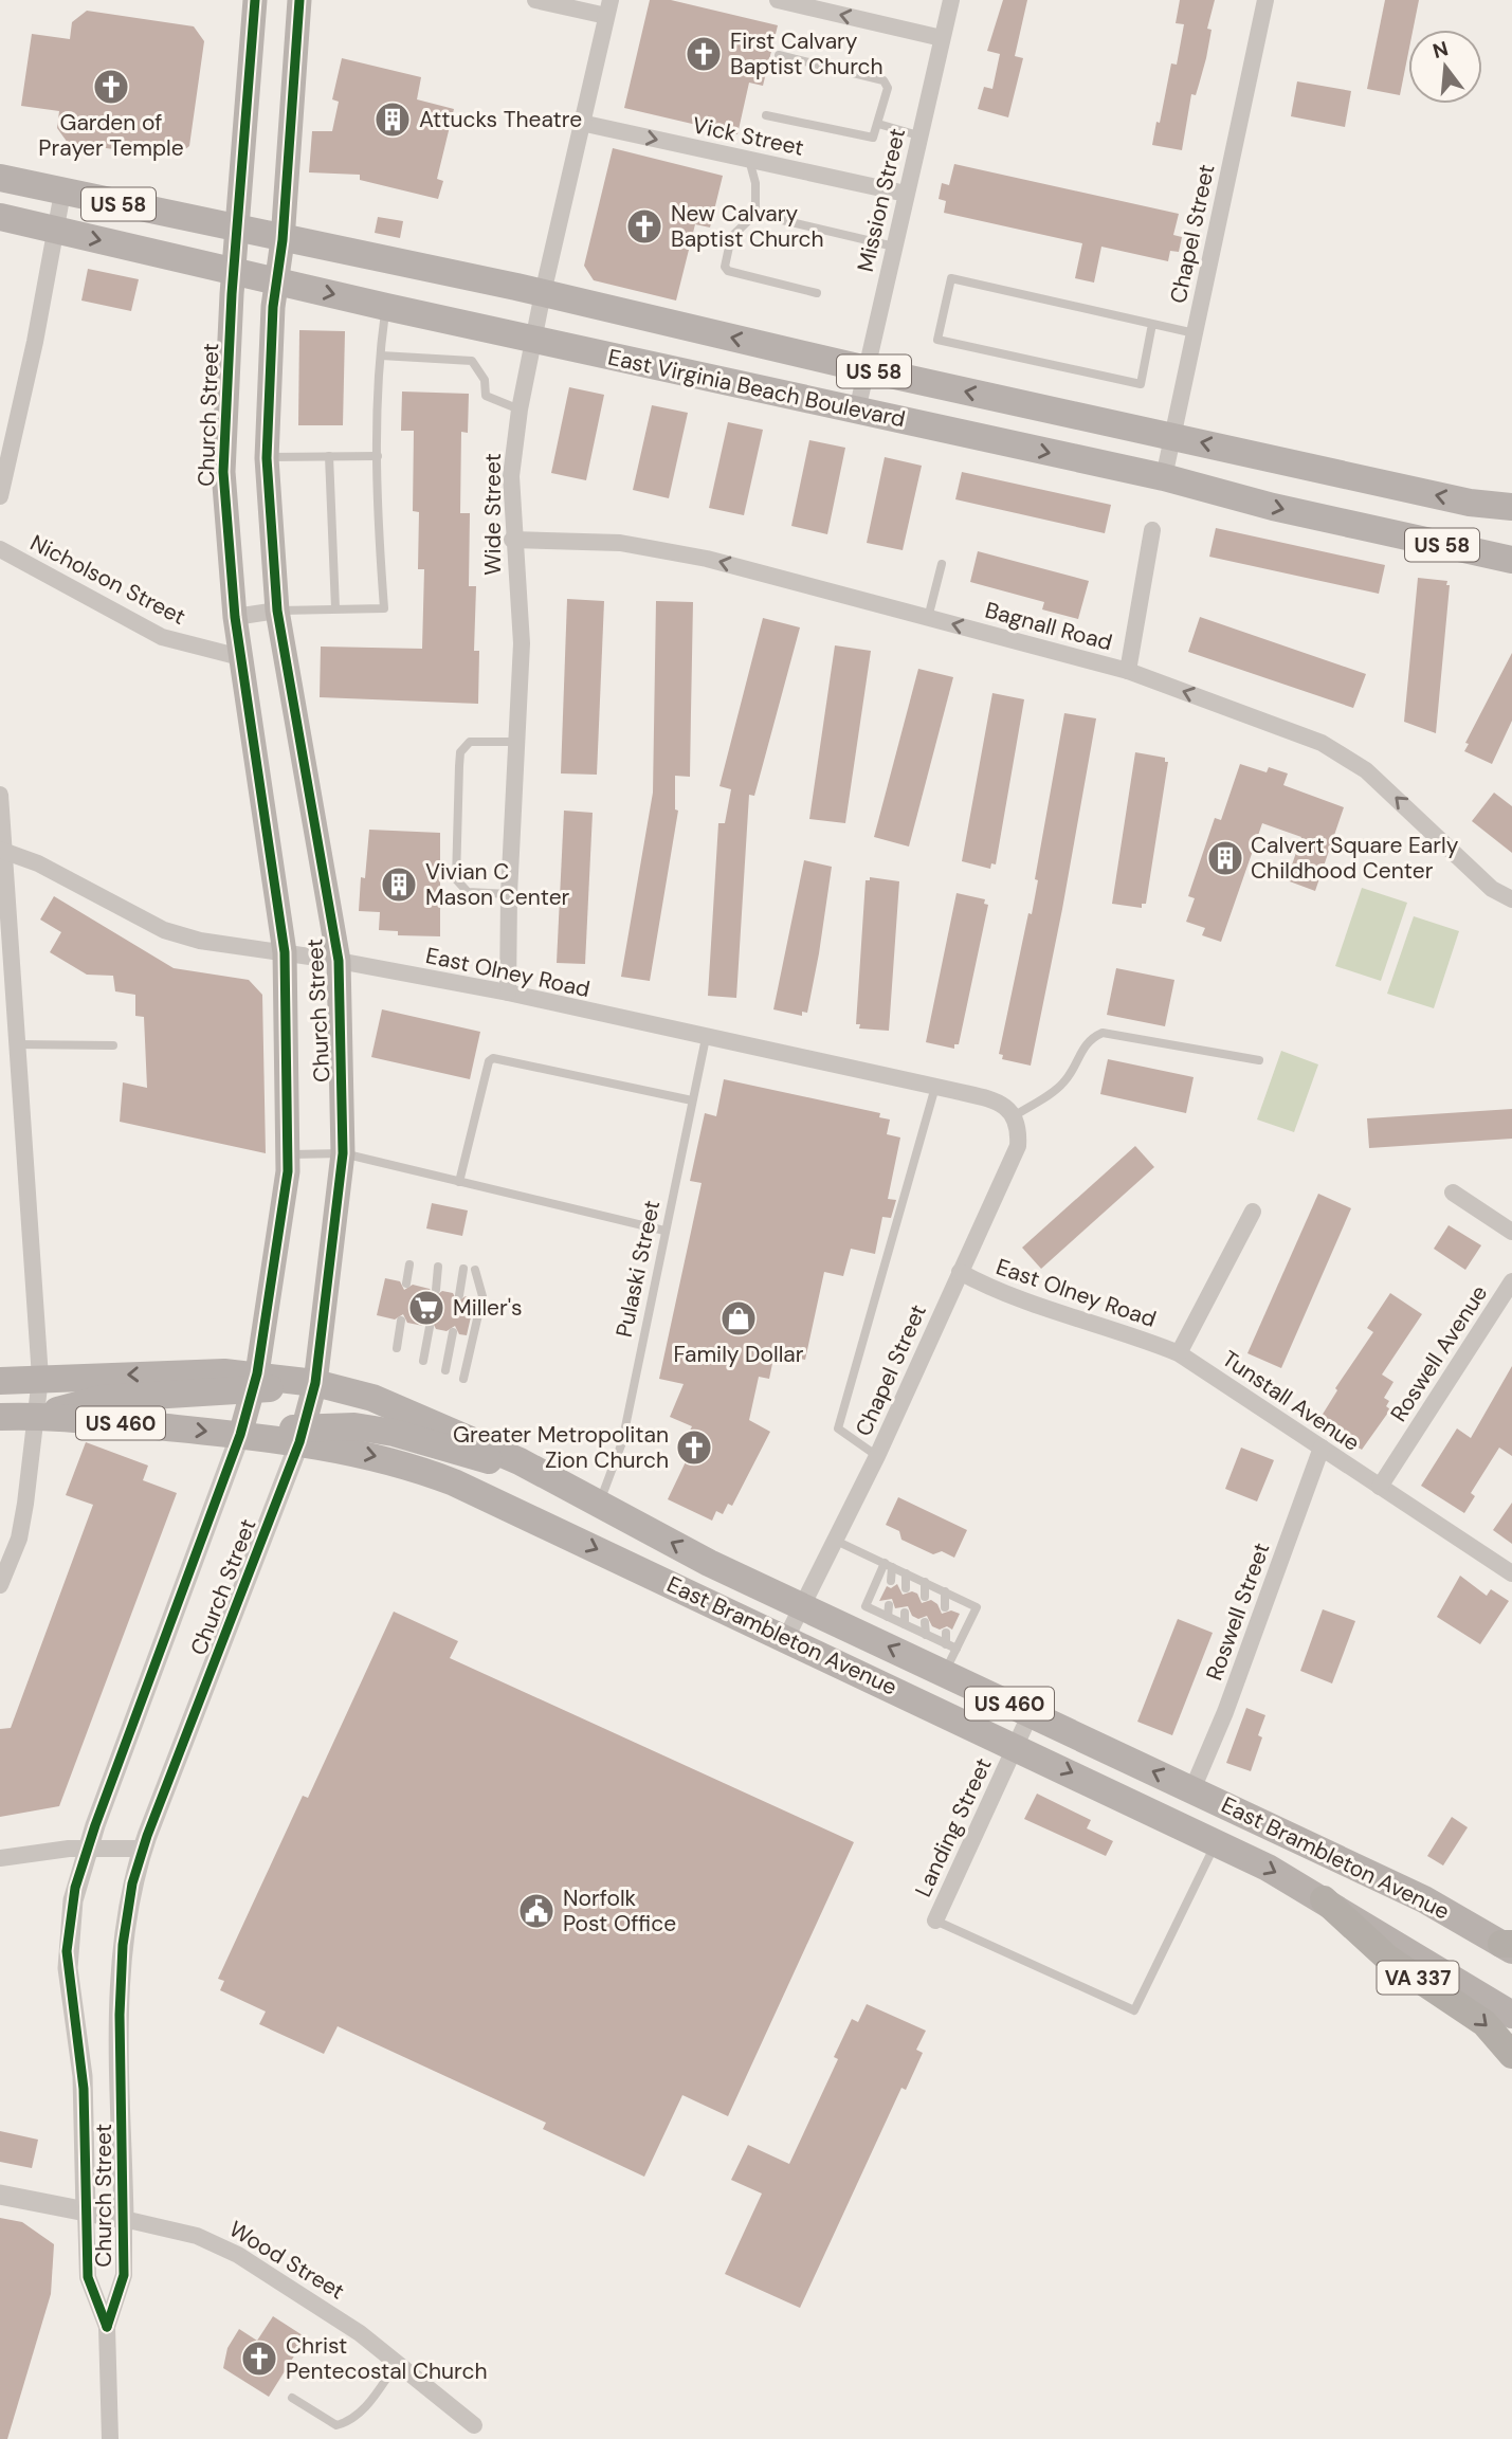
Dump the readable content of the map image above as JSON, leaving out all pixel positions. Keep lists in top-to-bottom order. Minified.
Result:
{"streets":{"highway":["VA 337"],"main road":["US 58","East Virginia Beach Boulevard","Church Street","US 460","East Brambleton Avenue"],"street":["Vick Street","Mission Street","Chapel Street","Wide Street","Nicholson Street","Bagnall Road","East Olney Road","Roswell Avenue","Tunstall Avenue","Roswell Street","Landing Street","Wood Street"],"lane":["Pulaski Street"]},"crossings":[["Vick Street","Mission Street"],["Vick Street","Wide Street"],["Mission Street","East Virginia Beach Boulevard"],["Chapel Street","East Virginia Beach Boulevard"],["Chapel Street","East Olney Road"],["Chapel Street","East Brambleton Avenue"],["East Virginia Beach Boulevard","Church Street"],["East Virginia Beach Boulevard","Wide Street"],["Church Street","Nicholson Street"],["Church Street","East Olney Road"],["Church Street","East Brambleton Avenue"],["Church Street","Wood Street"],["Wide Street","Bagnall Road"],["Wide Street","East Olney Road"],["East Olney Road","Pulaski Street"],["East Olney Road","Tunstall Avenue"],["Pulaski Street","East Brambleton Avenue"],["Roswell Avenue","Tunstall Avenue"],["Tunstall Avenue","Roswell Street"],["Roswell Street","East Brambleton Avenue"],["East Brambleton Avenue","Landing Street"],["East Brambleton Avenue","VA 337"]],"one_way":["Vick Street","Bagnall Road"],"places":{"church":["First Calvary Baptist Church","Garden of Prayer Temple","New Calvary Baptist Church","Greater Metropolitan Zion Church","Christ Pentecostal Church"],"building":["Attucks Theatre","Calvert Square Early Childhood Center","Vivian C Mason Center"],"supermarket":["Miller's"],"shop":["Family Dollar"],"public building":["Norfolk Post Office"]},"north":"top"}
